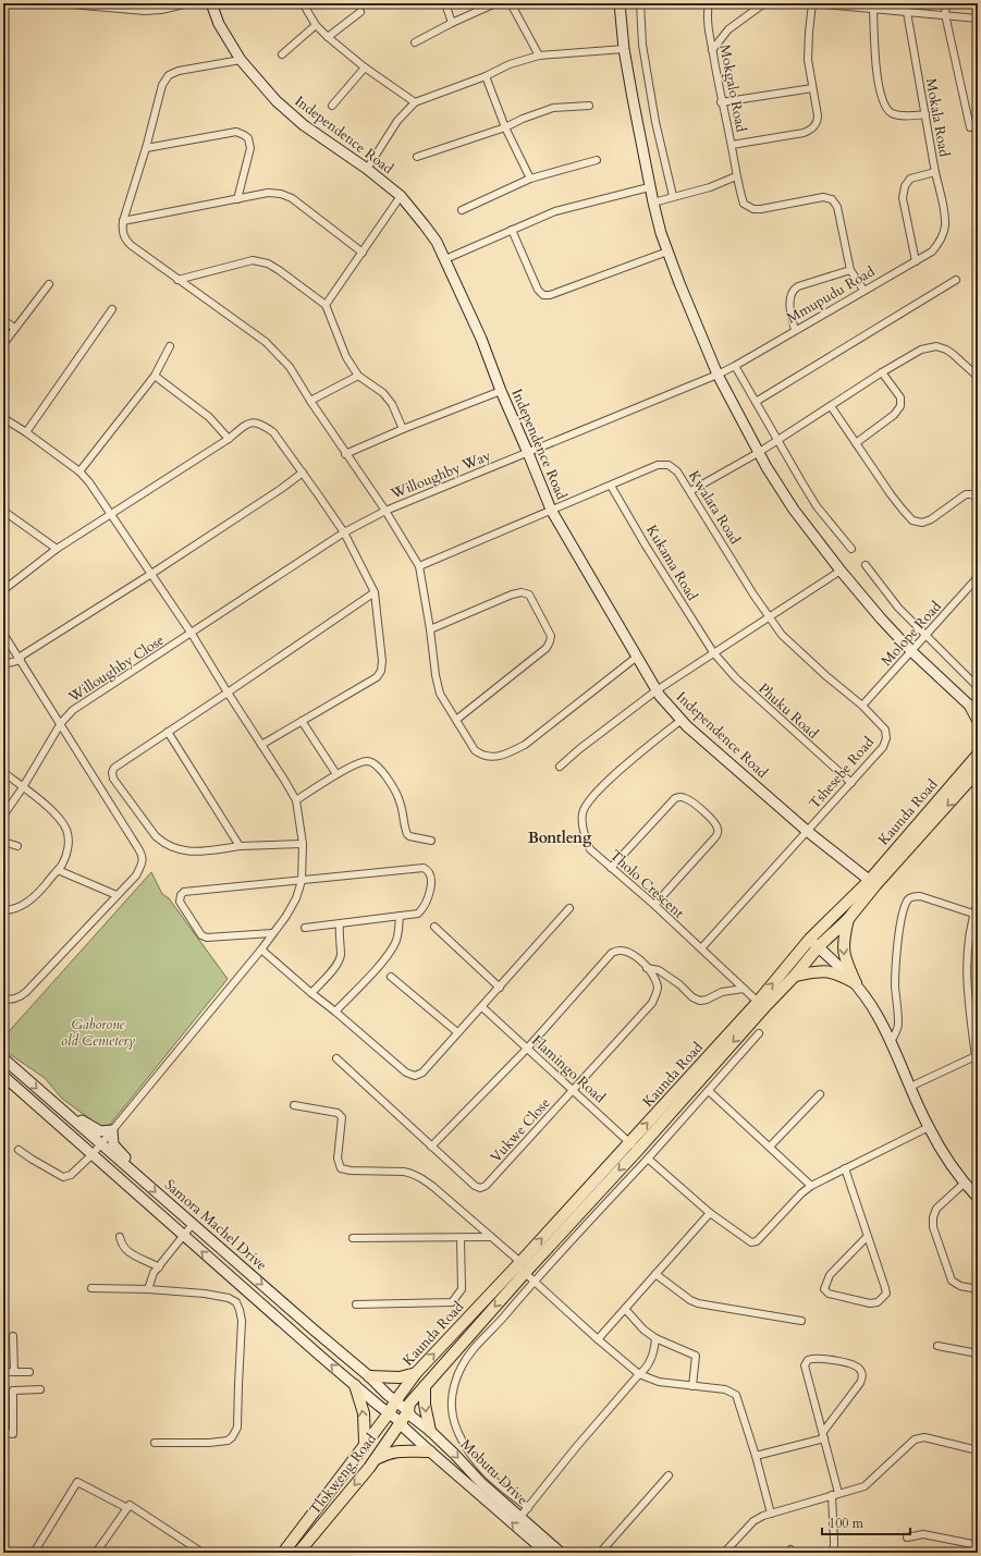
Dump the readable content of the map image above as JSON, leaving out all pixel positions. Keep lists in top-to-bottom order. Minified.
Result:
{"streets":{"main road":["Kaunda Road","Tlokweng Road"],"street":["Mokgalo Road","Mokala Road","Independence Road","Mmupudu Road","Willoughby Way","Kwalata Road","Kukama Road","Molope Road","Willoughby Close","Phuku Road","Tshesebe Road","Tholo Crescent","Flamingo Road","Vukwe Close","Samora Machel Drive","Mobutu Drive"]},"crossings":[["Mokala Road","Mmupudu Road"],["Independence Road","Willoughby Way"],["Independence Road","Kwalata Road"],["Independence Road","Tshesebe Road"],["Independence Road","Kaunda Road"],["Independence Road","Tholo Crescent"],["Mmupudu Road","Willoughby Way"],["Willoughby Way","Willoughby Close"],["Kwalata Road","Kukama Road"],["Kwalata Road","Tshesebe Road"],["Kukama Road","Phuku Road"],["Molope Road","Tshesebe Road"],["Phuku Road","Tshesebe Road"],["Tshesebe Road","Tholo Crescent"],["Kaunda Road","Tholo Crescent"],["Kaunda Road","Flamingo Road"],["Kaunda Road","Samora Machel Drive"],["Kaunda Road","Mobutu Drive"],["Kaunda Road","Tlokweng Road"],["Flamingo Road","Vukwe Close"],["Samora Machel Drive","Mobutu Drive"],["Samora Machel Drive","Tlokweng Road"],["Mobutu Drive","Tlokweng Road"]],"districts":["Bontleng"],"parks":["Gaborone old Cemetery"],"scale_bar":"100 m"}
